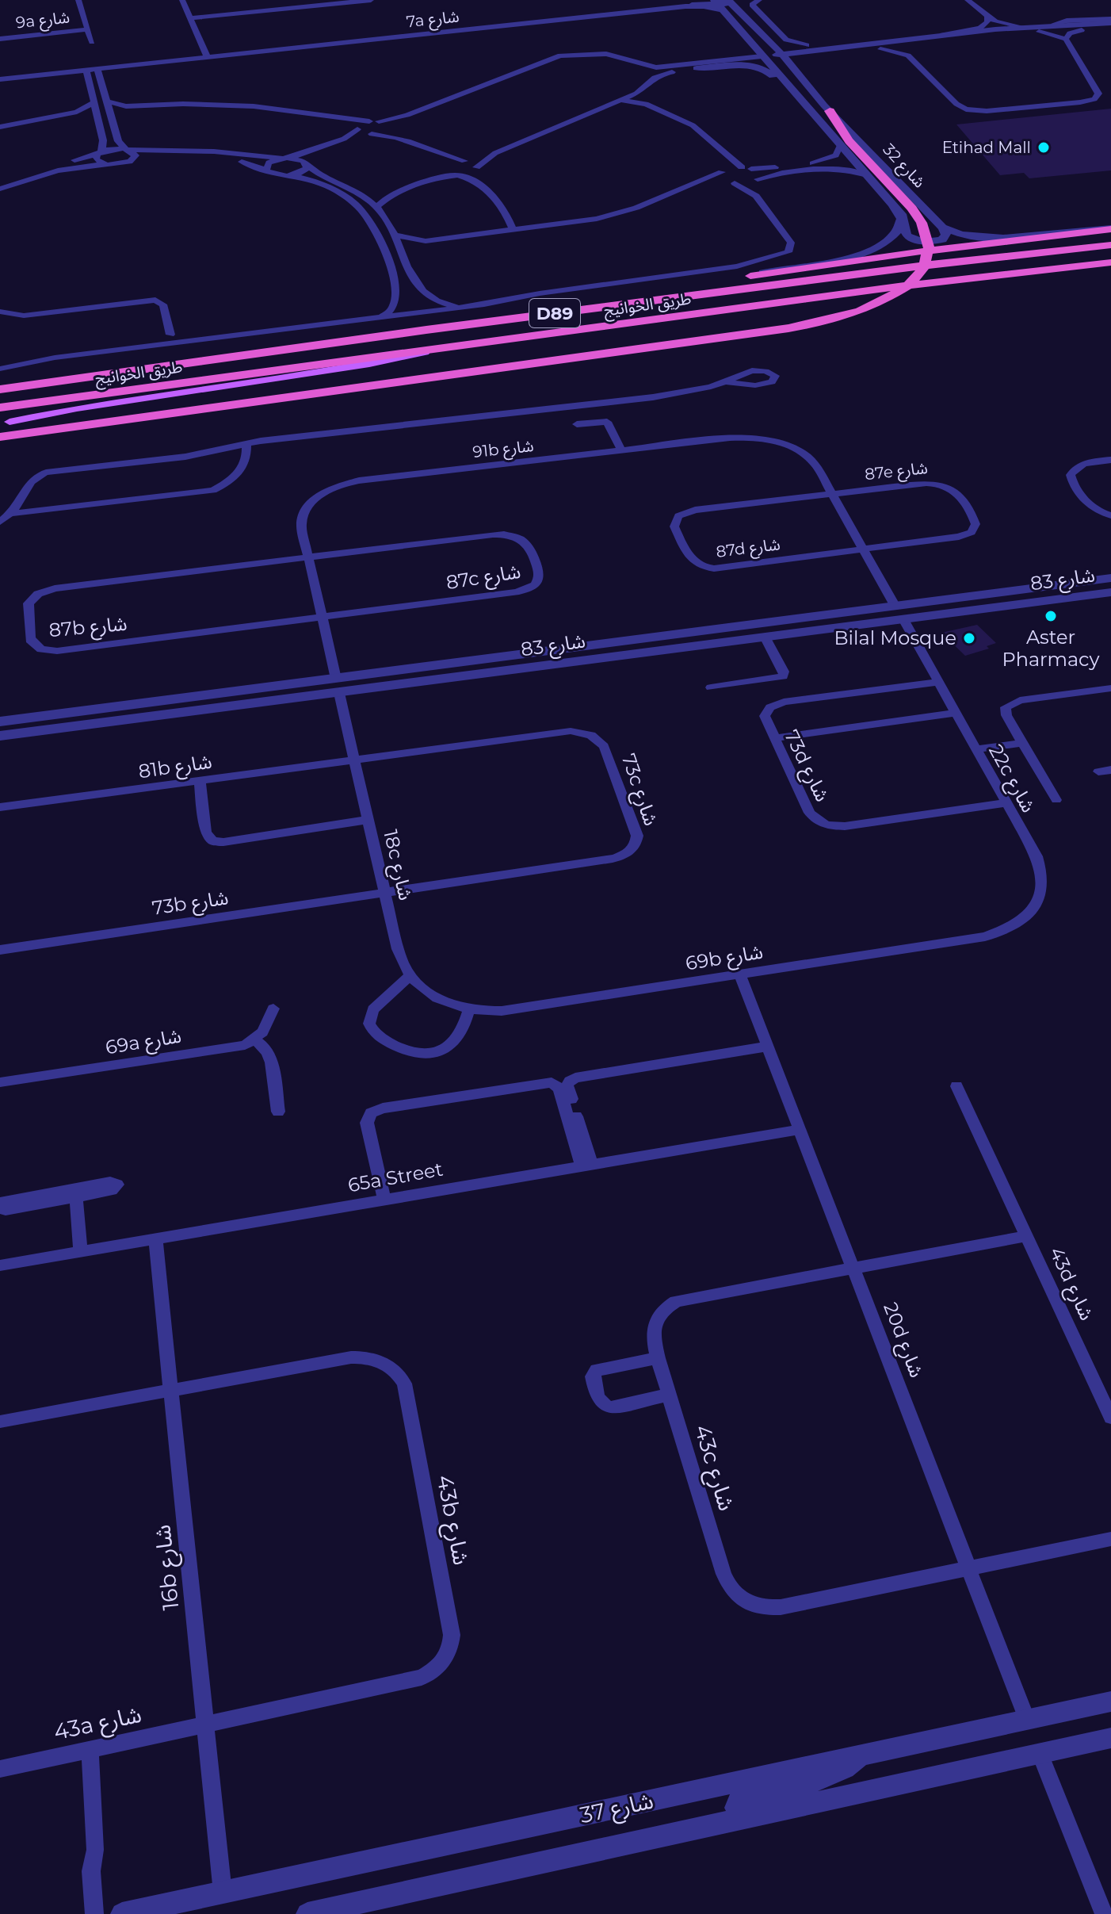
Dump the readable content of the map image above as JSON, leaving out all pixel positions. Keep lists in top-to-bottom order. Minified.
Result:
{"streets":{"highway":["طريق الخوانيج","D89"],"street":["7a شارع","9a شارع","شارع 32","91b شارع","87e شارع","87d شارع","87c شارع","شارع 83","87b شارع","73d شارع","81b شارع","22c شارع","73c شارع","18c شارع","73b شارع","69b شارع","69a شارع","65a Street","43d شارع","20d شارع","43c شارع","43b شارع","16b شارع","43a شارع","شارع 37"]},"crossings":[["7a شارع","شارع 32"],["91b شارع","87e شارع"],["91b شارع","87d شارع"],["91b شارع","18c شارع"],["87e شارع","87d شارع"],["87c شارع","87b شارع"],["87c شارع","18c شارع"],["شارع 83","22c شارع"],["شارع 83","18c شارع"],["87b شارع","18c شارع"],["73d شارع","22c شارع"],["81b شارع","73c شارع"],["81b شارع","18c شارع"],["22c شارع","69b شارع"],["73c شارع","18c شارع"],["73c شارع","73b شارع"],["18c شارع","73b شارع"],["18c شارع","69b شارع"],["69b شارع","20d شارع"],["65a Street","20d شارع"],["65a Street","16b شارع"],["43d شارع","20d شارع"],["43d شارع","43c شارع"],["20d شارع","43c شارع"],["20d شارع","شارع 37"],["43b شارع","16b شارع"],["43b شارع","43a شارع"],["16b شارع","43a شارع"],["16b شارع","شارع 37"]],"places":["Etihad Mall","Aster Pharmacy","Bilal Mosque"]}
